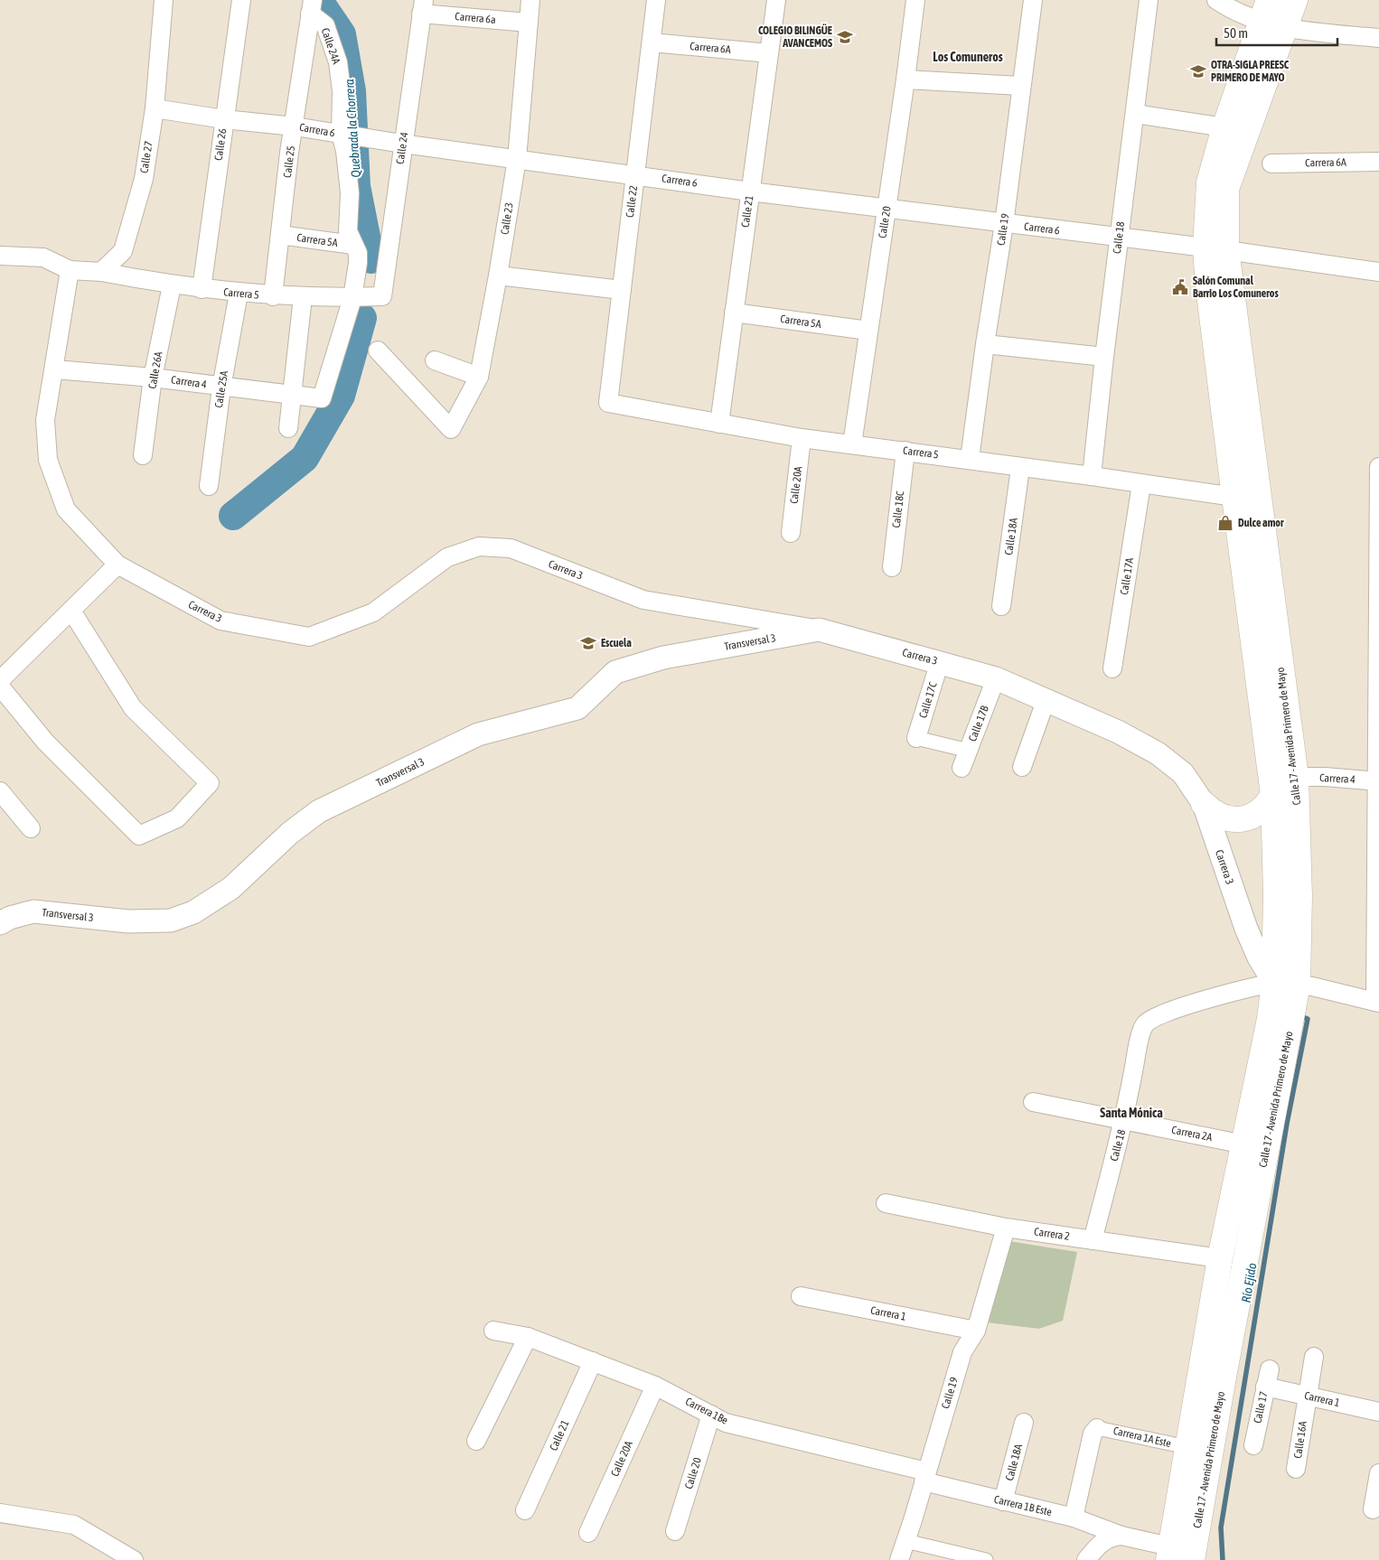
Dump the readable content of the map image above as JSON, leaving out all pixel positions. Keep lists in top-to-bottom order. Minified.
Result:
{"streets":{"main road":["Calle 17 - Avenida Primero de Mayo"],"street":["Carrera 6a","Calle 24A","Carrera 6A","Carrera 6","Calle 26","Calle 24","Calle 27","Calle 25","Calle 22","Calle 21","Calle 23","Calle 20","Calle 19","Calle 18","Carrera 5A","Carrera 5","Calle 26A","Carrera 4","Calle 25A","Calle 20A","Calle 18C","Calle 18A","Carrera 3","Calle 17A","Transversal 3","Calle 17C","Calle 17B","Carrera 2A","Carrera 2","Carrera 1","Calle 17","Carrera 1Be","Carrera 1A Este","Calle 16A","Carrera 1B Este"]},"crossings":[["Carrera 6a","Calle 24"],["Carrera 6a","Calle 23"],["Calle 24A","Carrera 6"],["Calle 24A","Calle 25"],["Calle 24A","Carrera 5A"],["Calle 24A","Carrera 5"],["Calle 24A","Carrera 4"],["Carrera 6A","Calle 22"],["Carrera 6A","Calle 21"],["Carrera 6","Calle 26"],["Carrera 6","Calle 24"],["Carrera 6","Calle 27"],["Carrera 6","Calle 25"],["Carrera 6","Calle 22"],["Carrera 6","Calle 21"],["Carrera 6","Calle 23"],["Carrera 6","Calle 20"],["Carrera 6","Calle 19"],["Carrera 6","Calle 18"],["Carrera 6","Calle 17 - Avenida Primero de Mayo"],["Calle 26","Carrera 5"],["Calle 24","Carrera 5"],["Calle 27","Carrera 5"],["Calle 25","Carrera 5A"],["Calle 25","Carrera 5"],["Calle 22","Carrera 5"],["Calle 21","Carrera 5A"],["Calle 21","Carrera 5"],["Calle 21","Carrera 1Be"],["Calle 20","Carrera 5A"],["Calle 20","Carrera 5"],["Calle 20","Carrera 1Be"],["Calle 19","Carrera 5"],["Calle 19","Carrera 2"],["Calle 19","Carrera 1"],["Calle 19","Carrera 1Be"],["Calle 19","Carrera 1B Este"],["Calle 18","Carrera 5"],["Calle 18","Carrera 3"],["Calle 18","Calle 17 - Avenida Primero de Mayo"],["Calle 18","Carrera 2A"],["Calle 18","Carrera 2"],["Carrera 5","Calle 26A"],["Carrera 5","Carrera 4"],["Carrera 5","Calle 25A"],["Carrera 5","Calle 20A"],["Carrera 5","Calle 18C"],["Carrera 5","Calle 18A"],["Carrera 5","Calle 17A"],["Carrera 5","Calle 17 - Avenida Primero de Mayo"],["Calle 26A","Carrera 4"],["Carrera 4","Calle 25A"],["Carrera 4","Carrera 3"],["Carrera 4","Calle 17 - Avenida Primero de Mayo"],["Calle 20A","Carrera 1Be"],["Calle 18A","Carrera 1B Este"],["Carrera 3","Transversal 3"],["Carrera 3","Calle 17C"],["Carrera 3","Calle 17B"],["Carrera 3","Calle 17 - Avenida Primero de Mayo"],["Calle 17 - Avenida Primero de Mayo","Carrera 2A"],["Calle 17 - Avenida Primero de Mayo","Carrera 2"],["Calle 17 - Avenida Primero de Mayo","Carrera 1A Este"],["Carrera 1","Calle 17"],["Carrera 1","Calle 16A"],["Carrera 1Be","Carrera 1B Este"]],"districts":["Los Comuneros","Santa Mónica"],"water":["Quebrada la Chorrera","Río Ejido"],"places":{"school or university":["COLEGIO BILINGÜE AVANCEMOS","OTRA-SIGLA PREESC PRIMERO DE MAYO","Escuela"],"public building":["Salón Comunal Barrio Los Comuneros"],"shop":["Dulce amor"]},"scale_bar":"50 m"}
